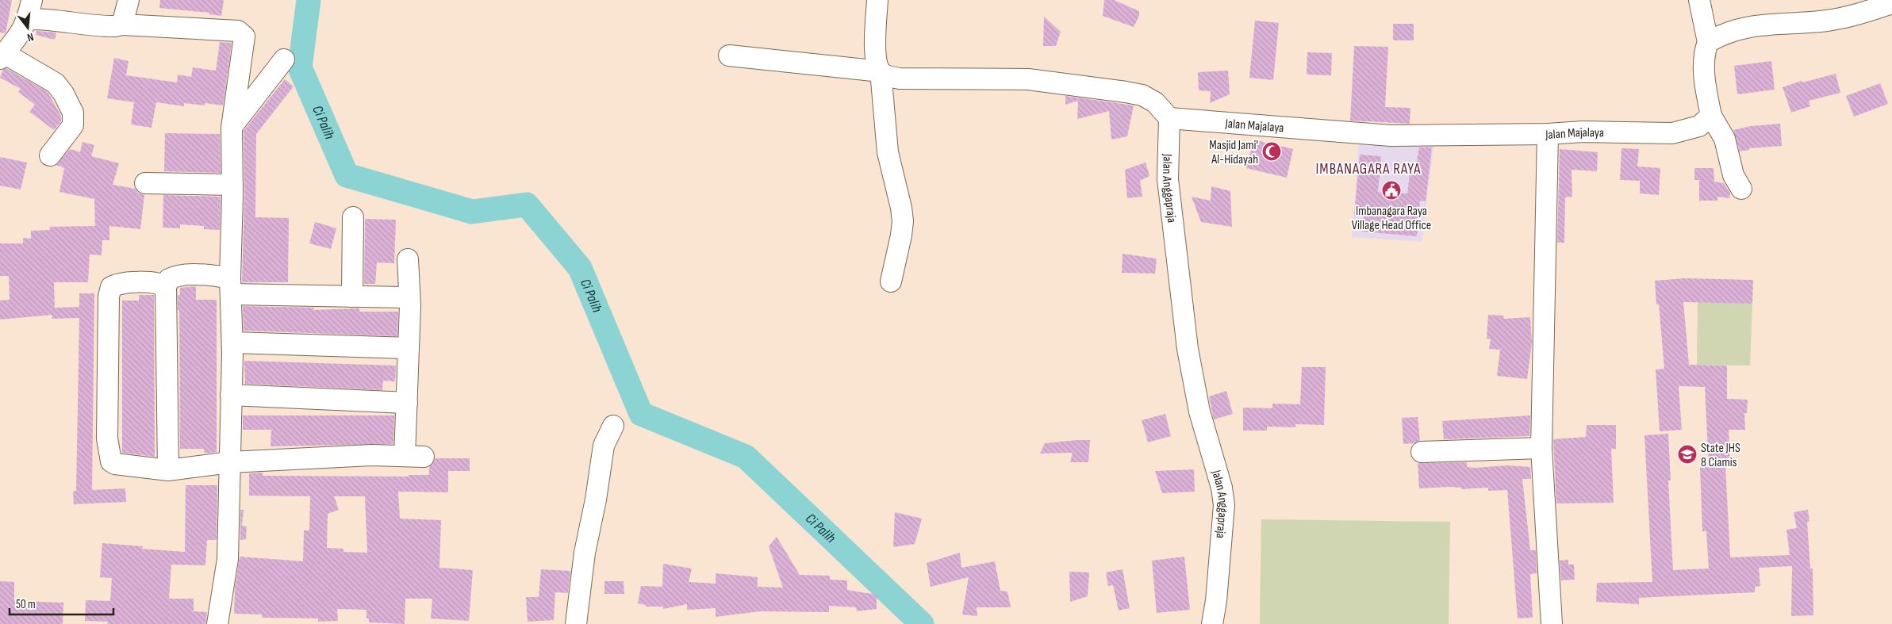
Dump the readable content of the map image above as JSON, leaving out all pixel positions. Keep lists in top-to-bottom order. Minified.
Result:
{"streets":{"street":["Jalan Majalaya","Jalan Anggapraja"]},"crossings":[["Jalan Majalaya","Jalan Anggapraja"]],"districts":["IMBANAGARA RAYA"],"water":["Ci Palih"],"places":{"mosque":["Masjid Jami' Al-Hidayah"],"public building":["Imbanagara Raya Village Head Office"],"school or university":["State JHS 8 Ciamis"]},"scale_bar":"50 m","north":"bottom"}
